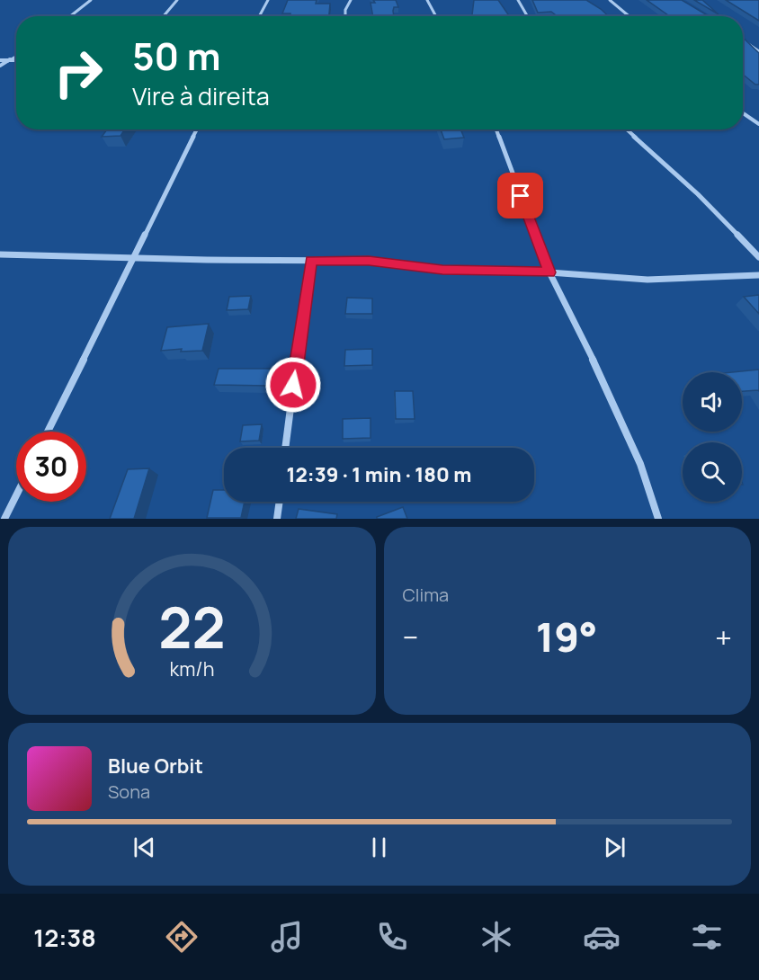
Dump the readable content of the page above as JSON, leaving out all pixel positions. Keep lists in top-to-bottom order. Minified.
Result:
{"page":{"turn":["50 m","Vire à direita"],"limit":"30","trip":"12:39 · 1 min · 180 m","tile":"Clima","heat":["−","19°","+"],"song":["Blue Orbit","Sona"],"tabs":"12:38","gauge":["22","km/h"]}}
